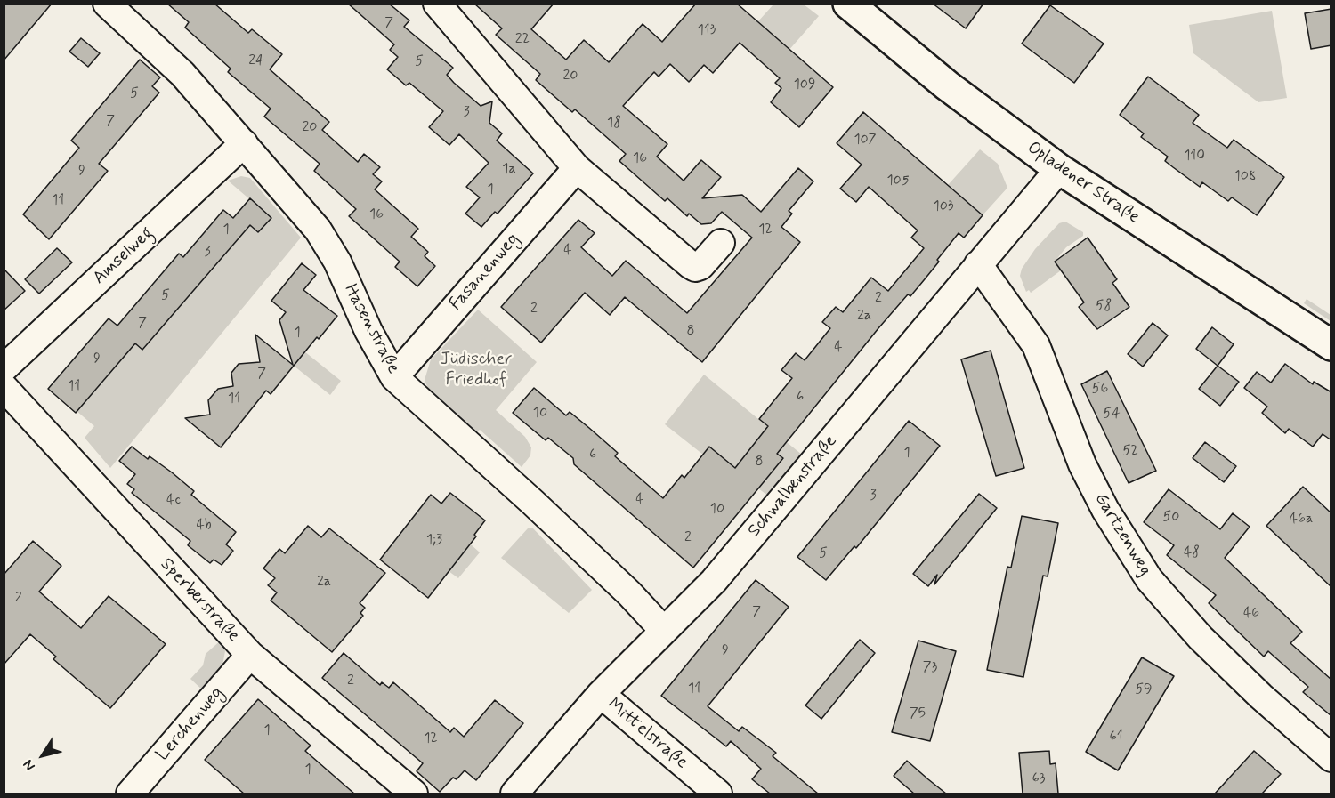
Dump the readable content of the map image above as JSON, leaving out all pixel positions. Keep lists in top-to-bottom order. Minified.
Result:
{"streets":{"street":["Opladener Straße","Amselweg","Fasanenweg","Hasenstraße","Schwalbenstraße","Gartzenweg","Sperberstraße","Lerchenweg","Mittelstraße"]},"crossings":[["Opladener Straße","Schwalbenstraße"],["Amselweg","Hasenstraße"],["Fasanenweg","Hasenstraße"],["Hasenstraße","Schwalbenstraße"],["Schwalbenstraße","Gartzenweg"],["Schwalbenstraße","Mittelstraße"],["Sperberstraße","Lerchenweg"]],"parks":["Jüdischer Friedhof"],"house_numbers":["7","113","22","24","5","20","109","5","3","7","18","20","107","110","16","1a","9","108","105","1","11","103","16","1","12","4","3","5","2","58","2","2a","7","8","1","4","9","7","11","56","6","11","10","54","52","1","6","8","3","4","4c","10","50","46a","4b","2","1;3","48","5","2a","2","7","46","9","73","2","11","59","75","1","61","12","1","63"],"north":"bottom left"}
